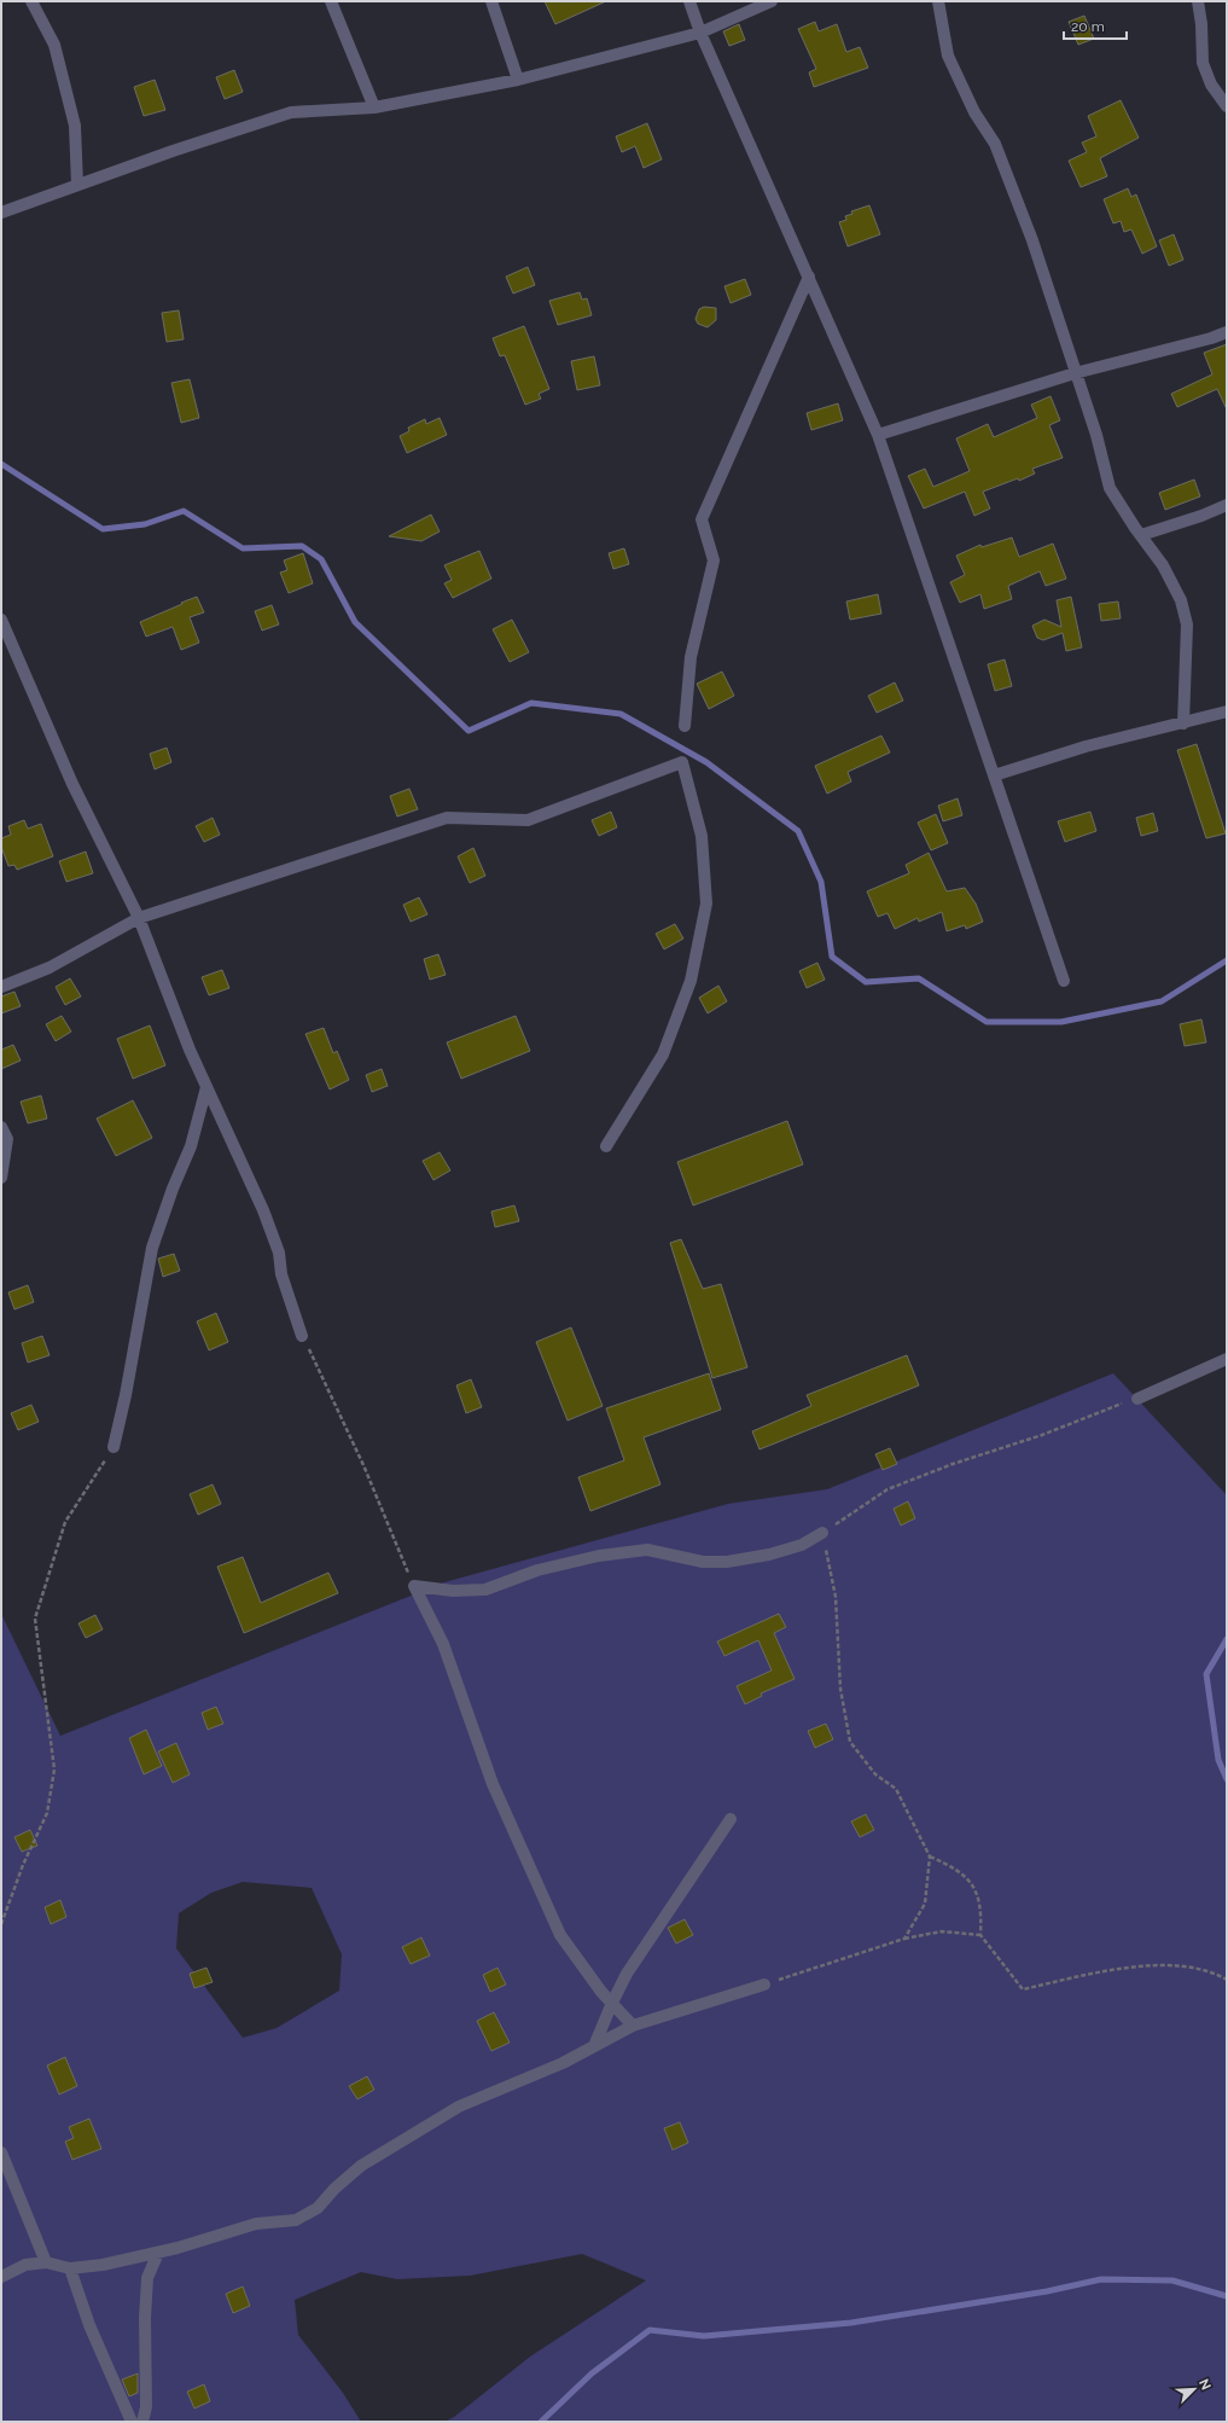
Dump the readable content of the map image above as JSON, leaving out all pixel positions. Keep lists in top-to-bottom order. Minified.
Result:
{"scale_bar":"20 m","north":"top right"}
